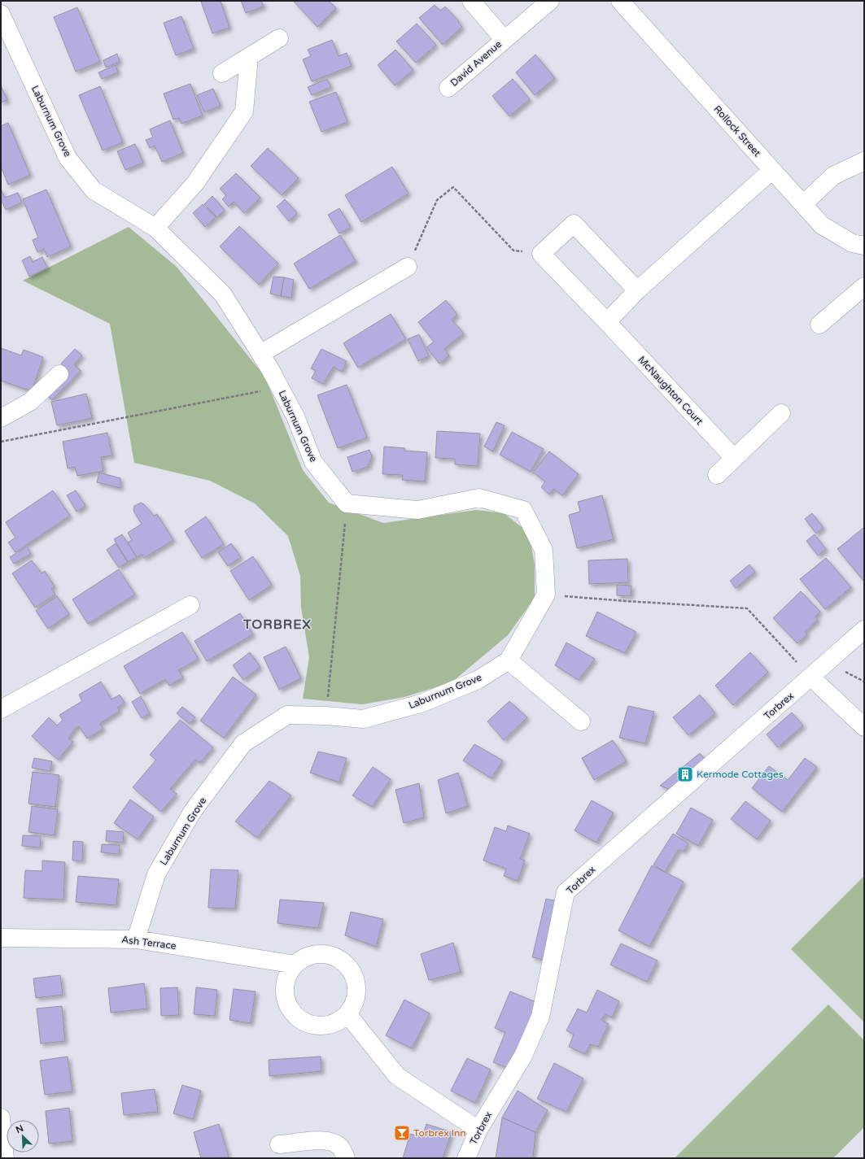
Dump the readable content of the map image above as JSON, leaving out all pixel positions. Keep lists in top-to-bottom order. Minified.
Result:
{"streets":{"street":["David Avenue","Laburnum Grove","Rollock Street","McNaughton Court","Torbrex","Ash Terrace"]},"crossings":[["Laburnum Grove","Ash Terrace"]],"districts":["TORBREX"],"places":{"building":["Kermode Cottages"],"bar":["Torbrex Inn"]},"north":"top left"}
